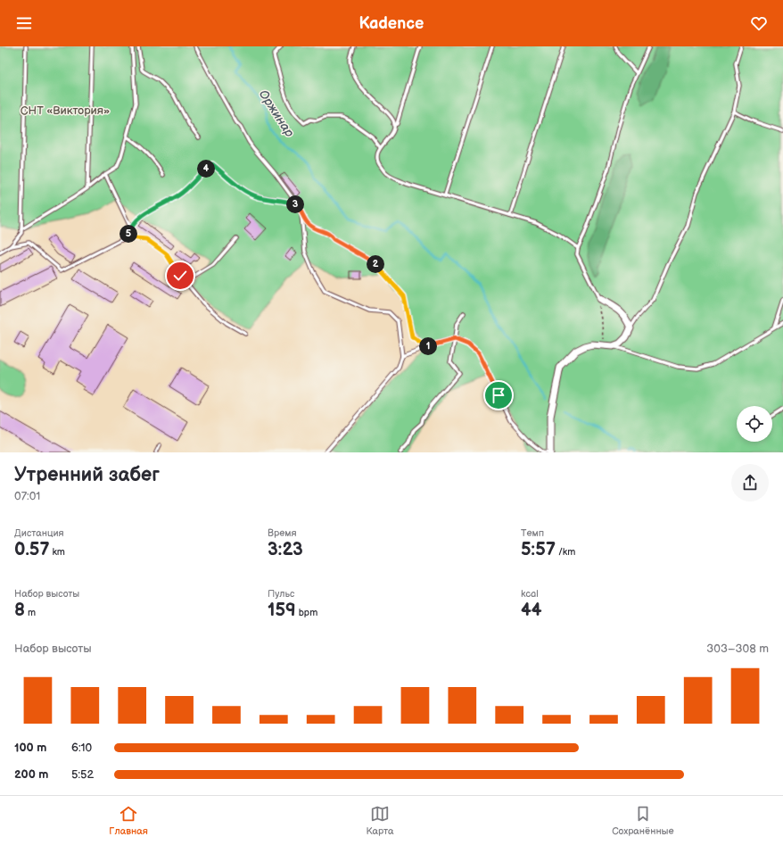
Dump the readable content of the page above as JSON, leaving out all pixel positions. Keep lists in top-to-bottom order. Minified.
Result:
{"water":["Оржинар"],"parks":["СНТ «Виктория»"],"page":{"header":"Kadence","pins":["4","3","5","2","1"],"heading":["Утренний забег","07:01"],"stats":[["Дистанция","0.57 km"],["Время","3:23"],["Темп","5:57 /km"],["Набор высоты","8 m"],["Пульс","159 bpm"],["kcal","44"]],"chart":["Набор высоты","303–308 m"],"list":[{"name":"100 m","note":"6:10"},{"name":"200 m","note":"5:52"}],"tabs":["Главная","Карта","Сохранённые"]}}
